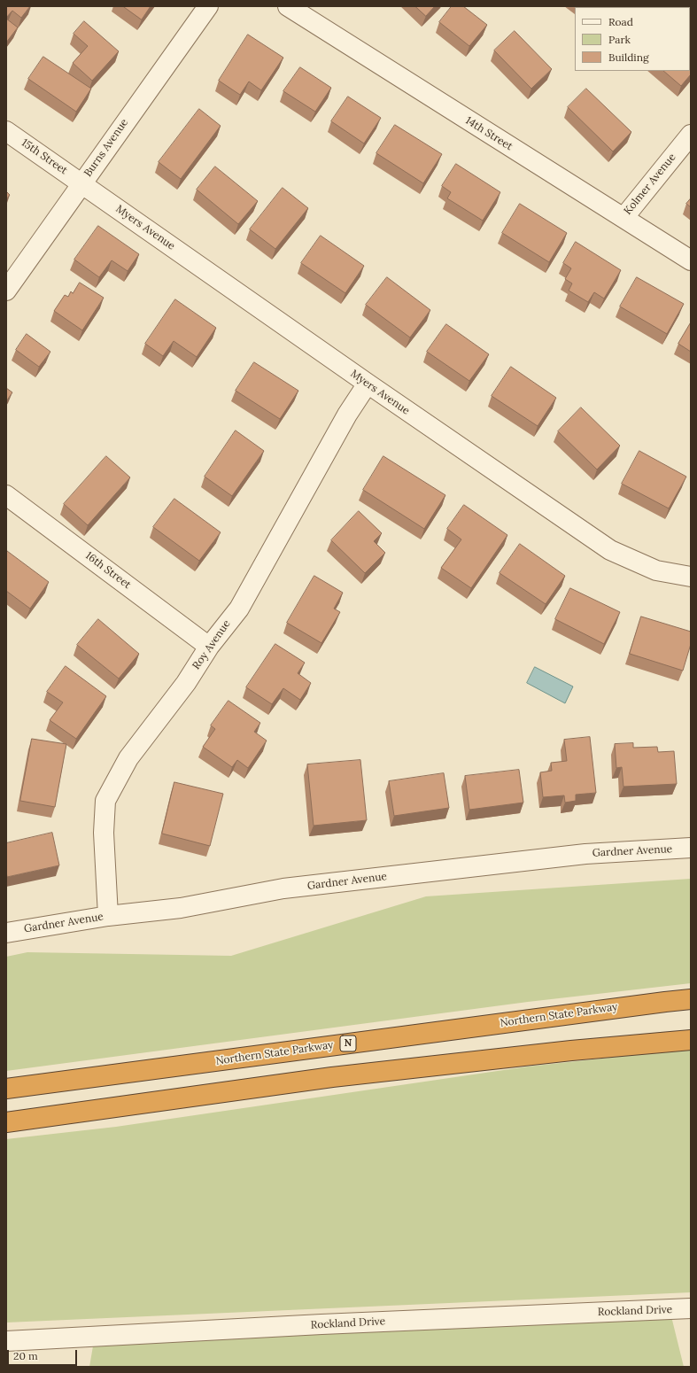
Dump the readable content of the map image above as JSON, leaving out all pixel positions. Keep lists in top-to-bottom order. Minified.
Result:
{"streets":{"highway":["Northern State Parkway","N"],"street":["14th Street","Burns Avenue","15th Street","Kolmer Avenue","Myers Avenue","16th Street","Roy Avenue","Gardner Avenue","Rockland Drive"]},"crossings":[["14th Street","Kolmer Avenue"],["Burns Avenue","15th Street"],["Burns Avenue","Myers Avenue"],["15th Street","Myers Avenue"],["Myers Avenue","Roy Avenue"],["16th Street","Roy Avenue"],["Roy Avenue","Gardner Avenue"]],"legend":["Road","Park","Building"],"scale_bar":"20 m"}
